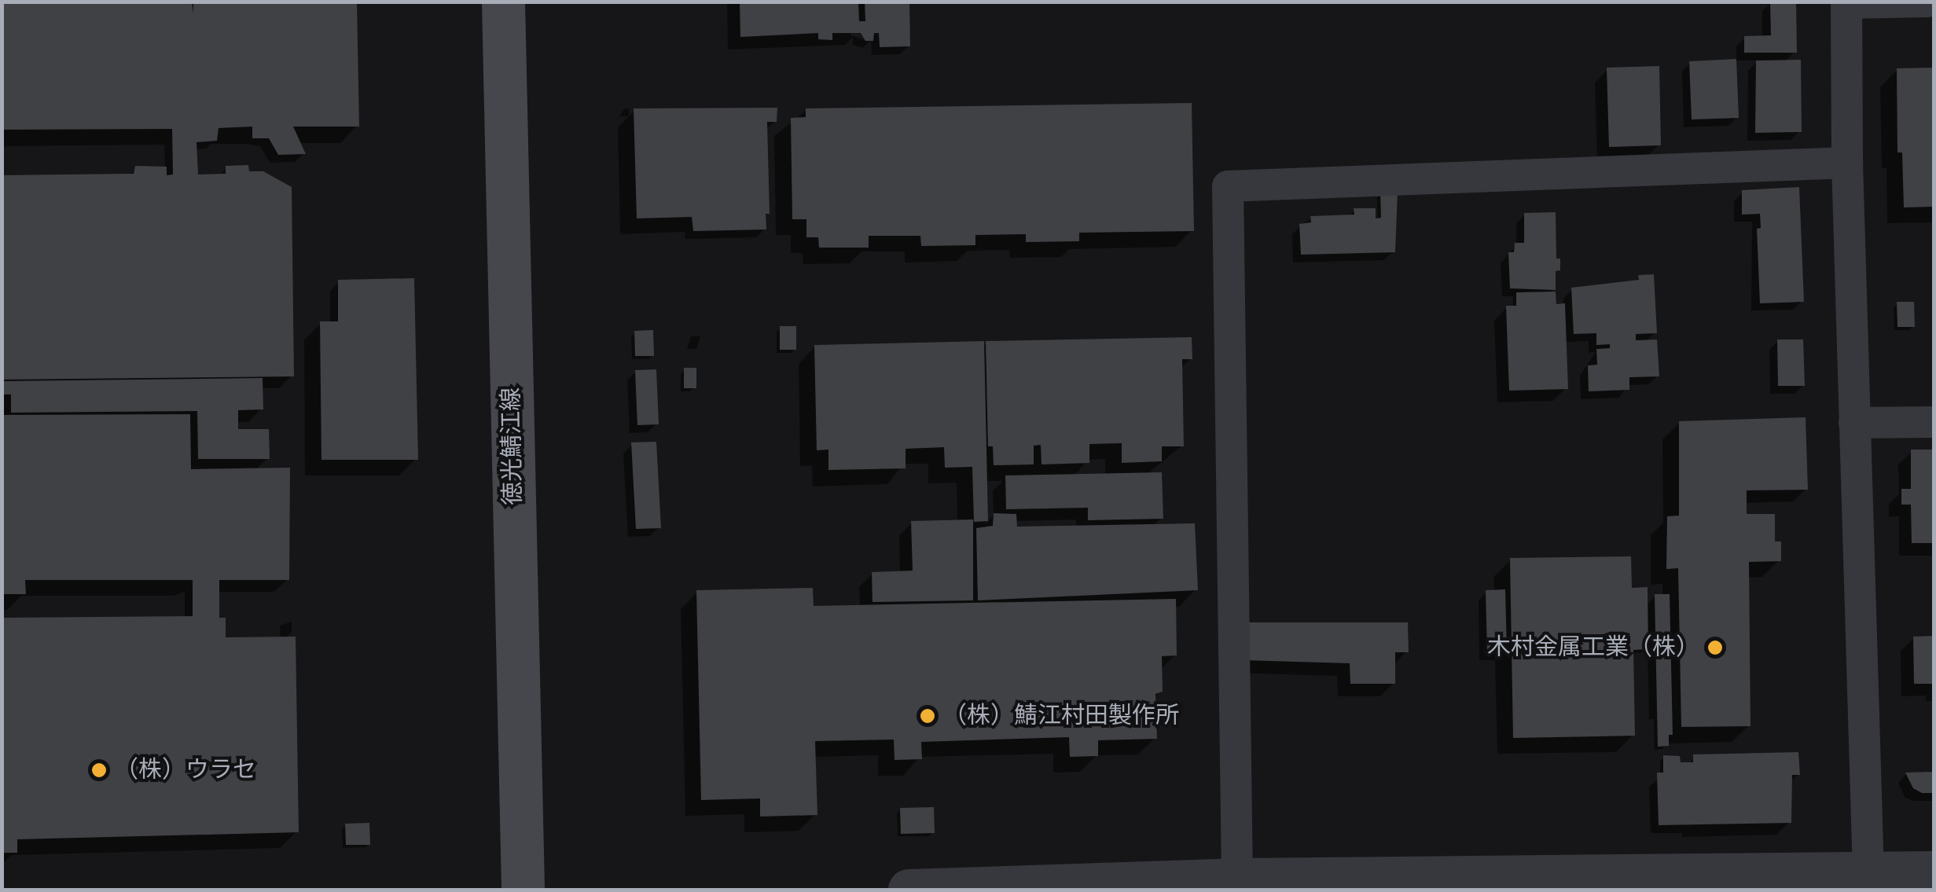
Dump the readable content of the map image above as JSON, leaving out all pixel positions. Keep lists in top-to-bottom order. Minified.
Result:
{"streets":{"main road":["徳光鯖江線"]},"places":["木村金属工業（株）","（株）鯖江村田製作所","（株）ウラセ"]}
